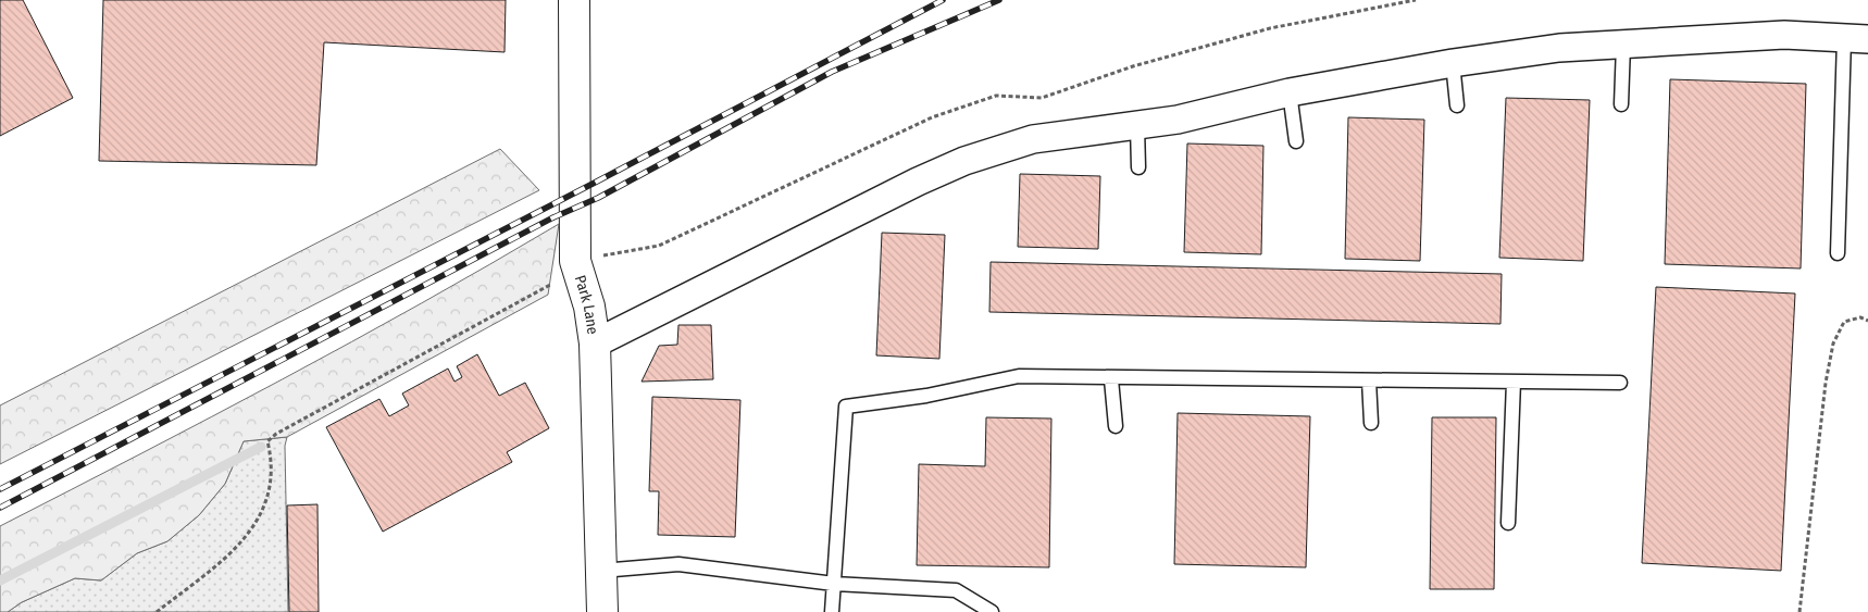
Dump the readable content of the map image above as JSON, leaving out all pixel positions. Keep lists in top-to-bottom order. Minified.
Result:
{"streets":{"street":["Park Lane"]}}
